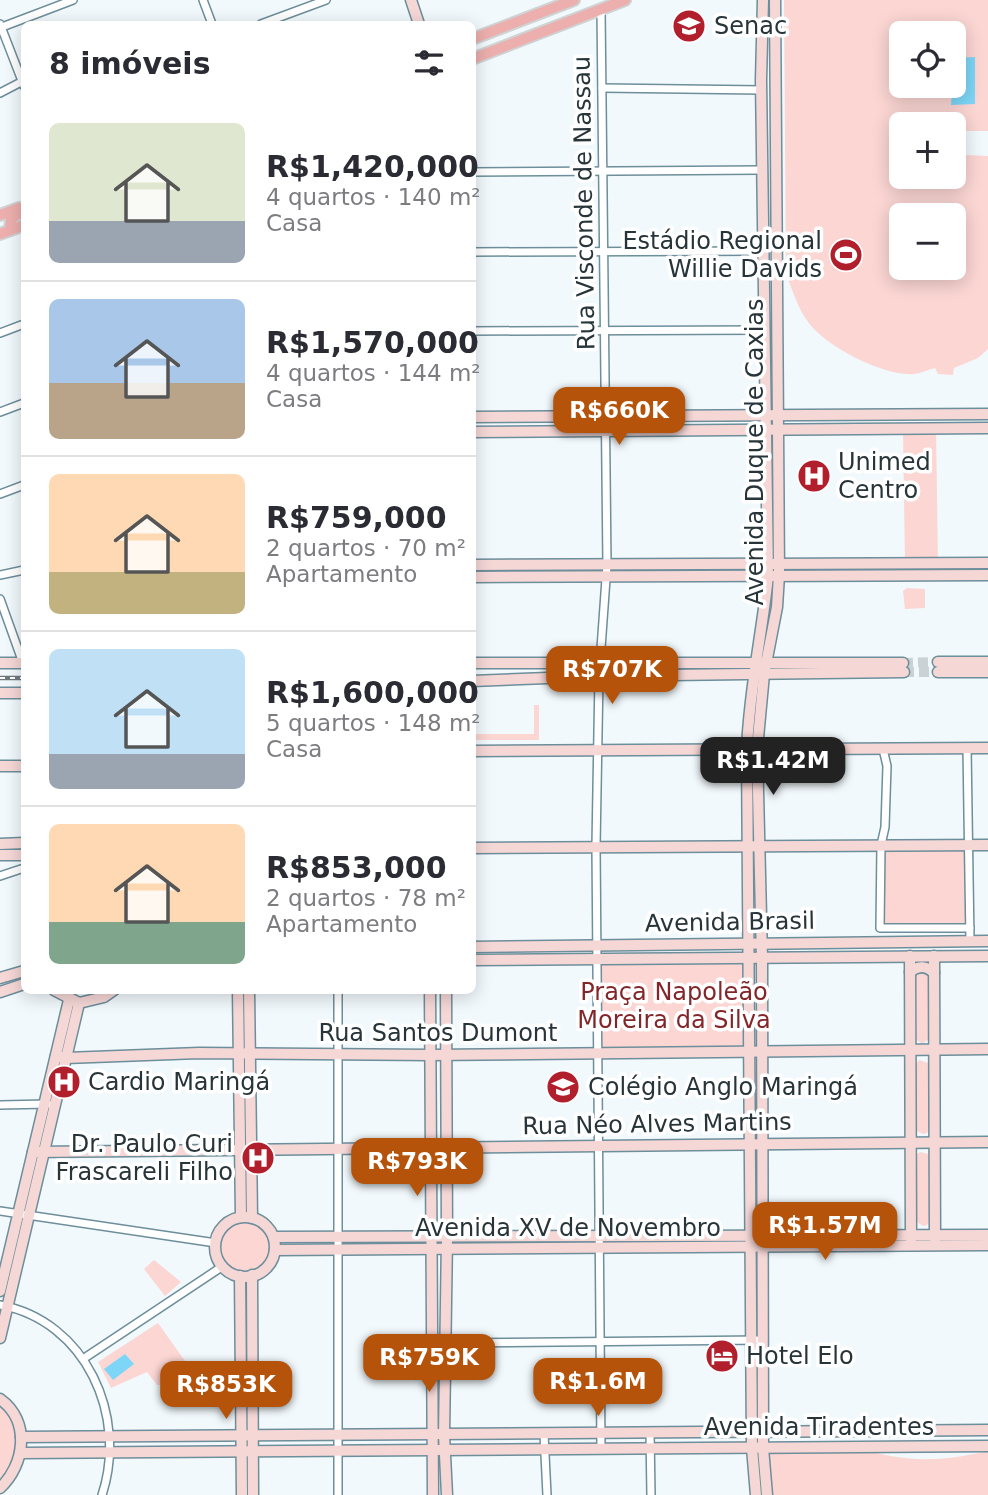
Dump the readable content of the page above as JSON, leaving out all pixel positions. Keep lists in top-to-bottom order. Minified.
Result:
{"streets":{"main road":["Avenida Duque de Caxias","Avenida Brasil","Rua Santos Dumont","Rua Néo Alves Martins","Avenida XV de Novembro","Avenida Tiradentes"],"street":["Rua Visconde de Nassau"]},"crossings":[["Rua Visconde de Nassau","Avenida Brasil"],["Rua Visconde de Nassau","Rua Santos Dumont"],["Rua Visconde de Nassau","Rua Néo Alves Martins"],["Rua Visconde de Nassau","Avenida XV de Novembro"],["Rua Visconde de Nassau","Avenida Tiradentes"],["Avenida Duque de Caxias","Avenida Brasil"],["Avenida Duque de Caxias","Rua Santos Dumont"],["Avenida Duque de Caxias","Rua Néo Alves Martins"],["Avenida Duque de Caxias","Avenida XV de Novembro"],["Avenida Duque de Caxias","Avenida Tiradentes"]],"parks":["Praça Napoleão Moreira da Silva"],"places":{"school or university":["Senac","Colégio Anglo Maringá"],"sports":["Estádio Regional Willie Davids"],"hospital":["Unimed Centro","Cardio Maringá","Dr. Paulo Curi Frascareli Filho"],"hotel":["Hotel Elo"]},"page":{"map_buttons":["+","−"],"heading":"8 imóveis","list":[{"name":"R$1,420,000","note":"4 quartos · 140 m² · Casa"},{"name":"R$1,570,000","note":"4 quartos · 144 m² · Casa"},{"name":"R$759,000","note":"2 quartos · 70 m² · Apartamento"},{"name":"R$1,600,000","note":"5 quartos · 148 m² · Casa"},{"name":"R$853,000","note":"2 quartos · 78 m² · Apartamento"}],"price":["R$660K","R$707K","R$1.42M","R$793K","R$1.57M","R$759K","R$1.6M","R$853K"]}}
